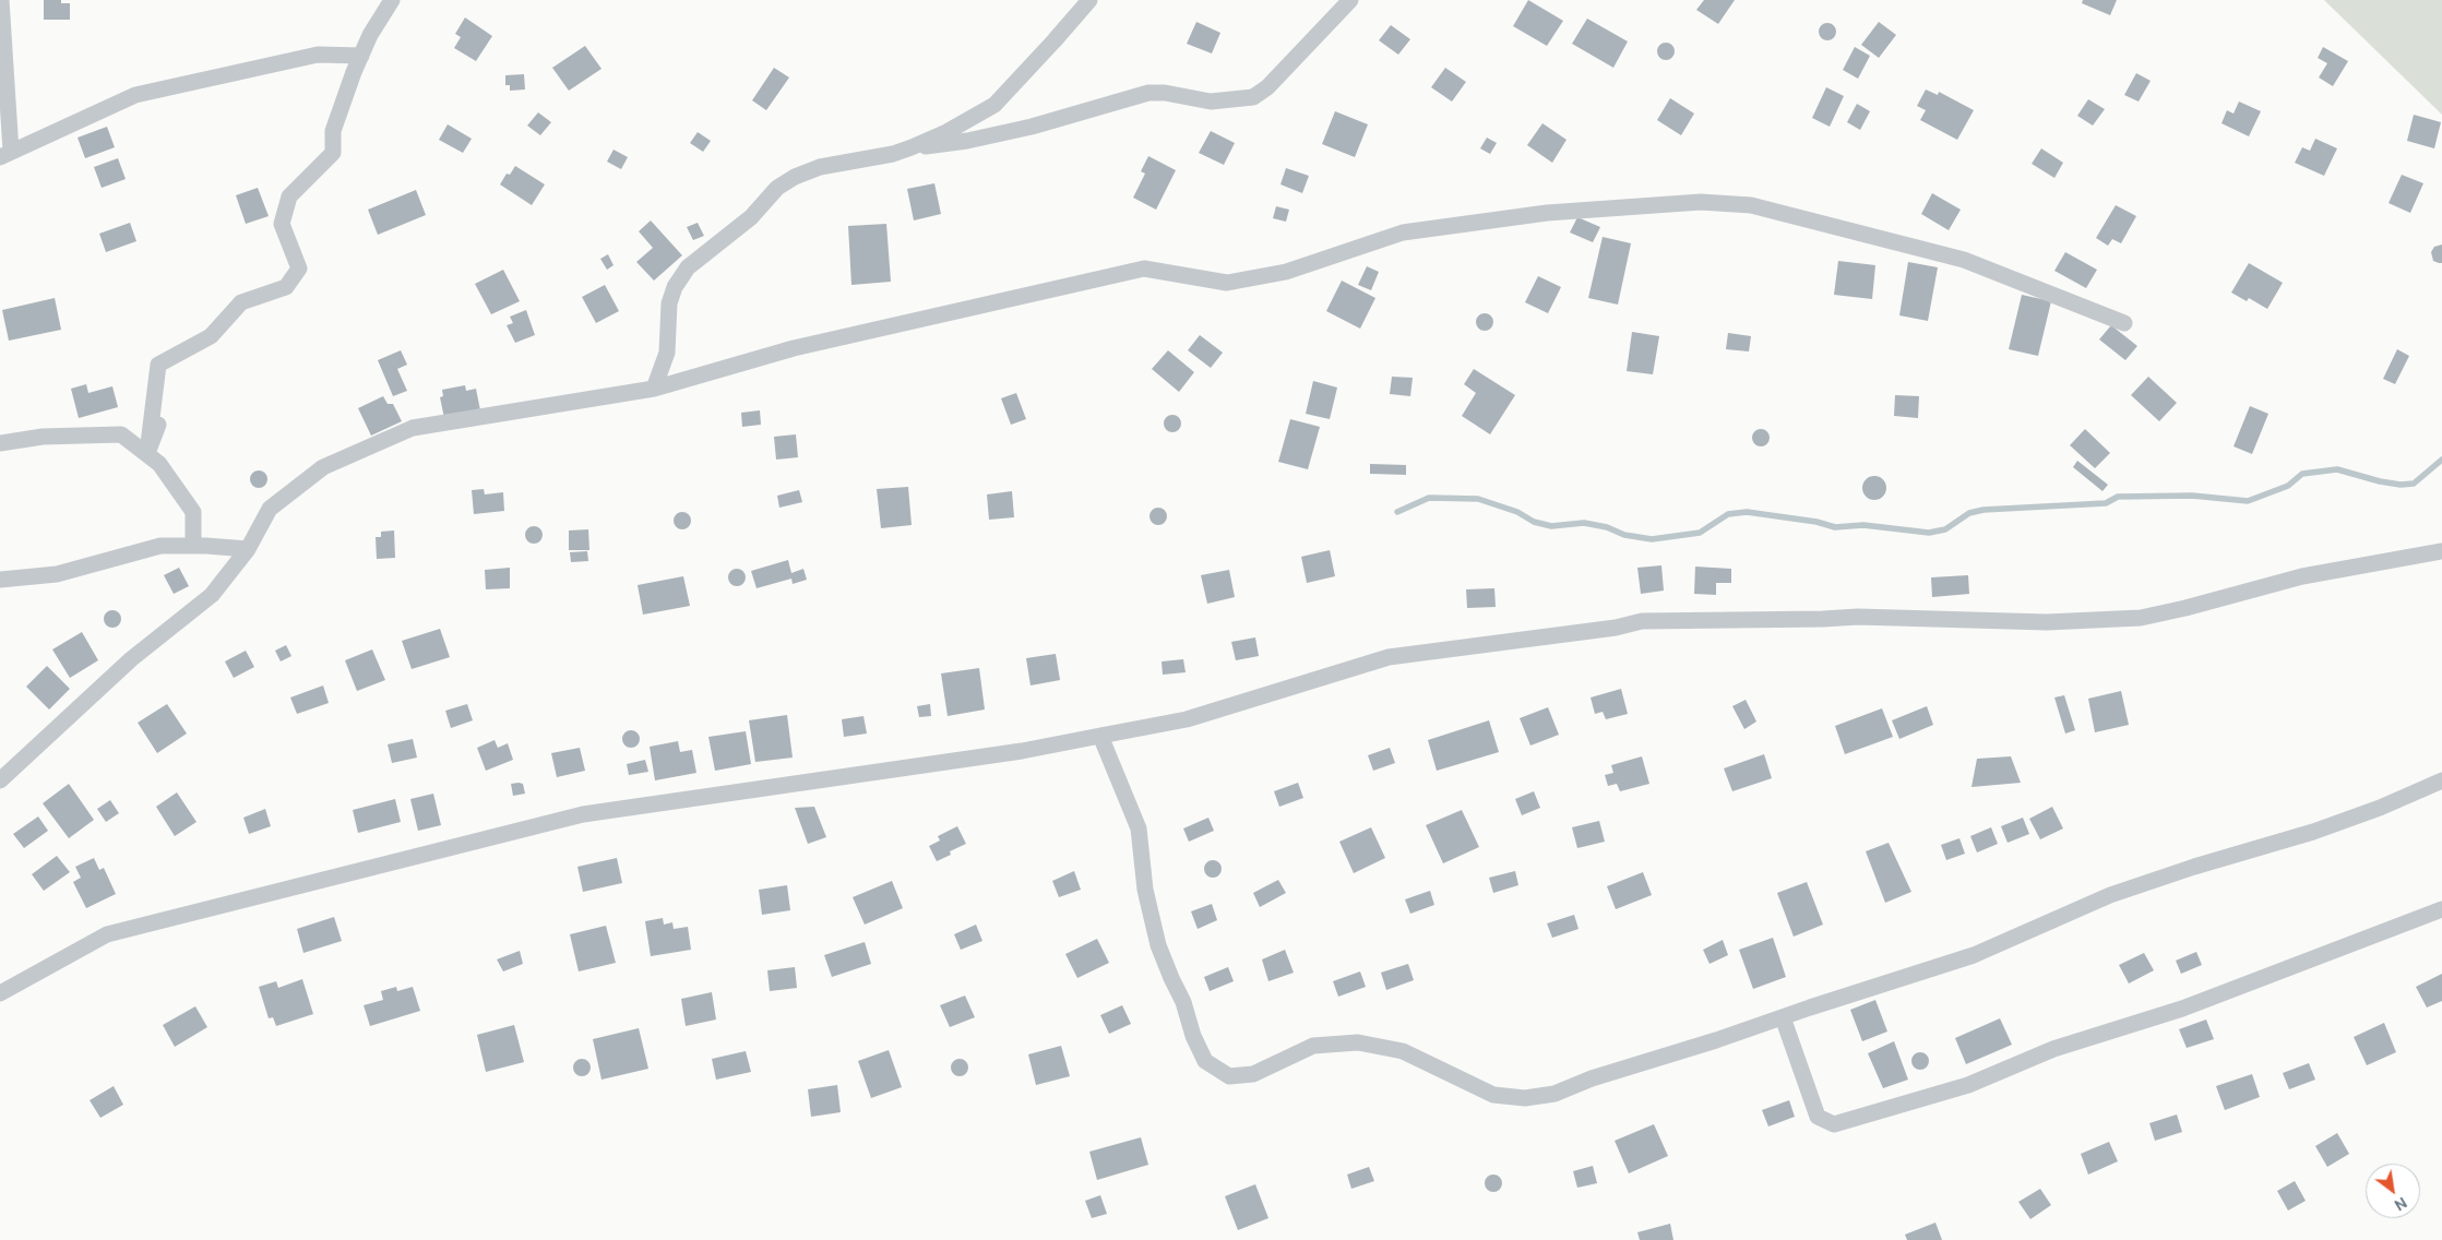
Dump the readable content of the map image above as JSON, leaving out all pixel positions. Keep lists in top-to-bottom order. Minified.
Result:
{"north":"bottom right"}
